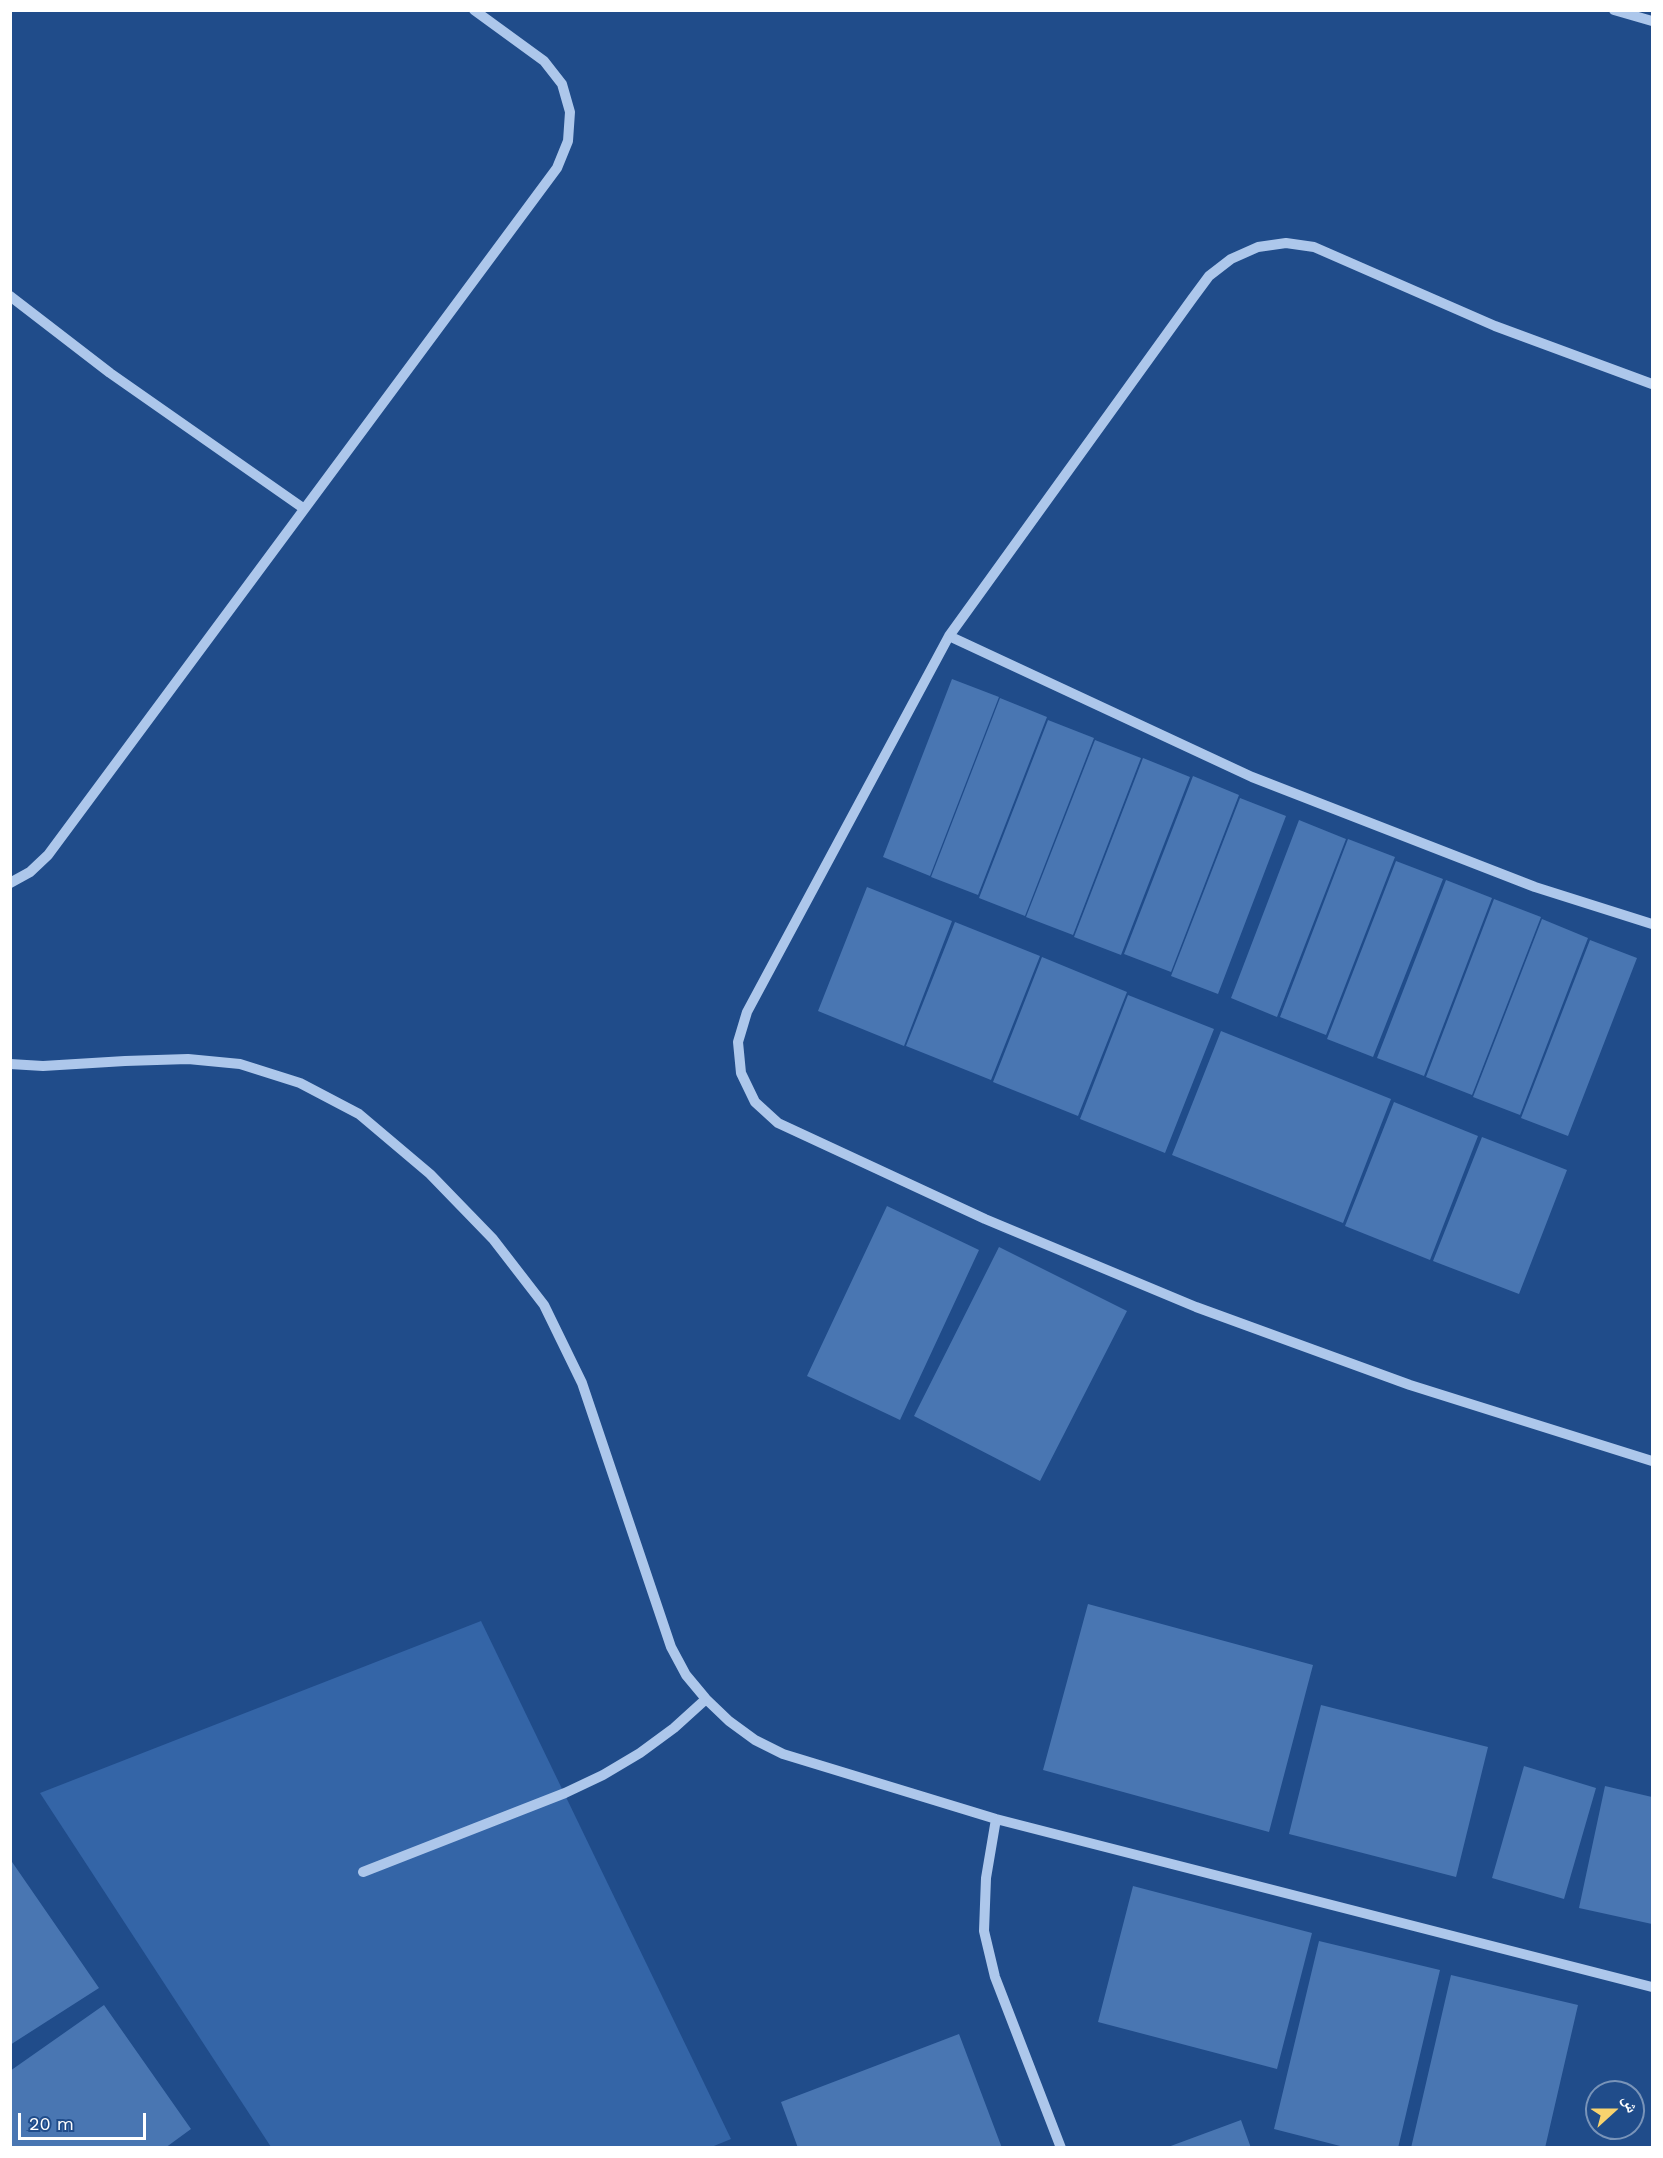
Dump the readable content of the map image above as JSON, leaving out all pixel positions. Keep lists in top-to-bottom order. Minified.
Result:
{"scale_bar":"20 m","north":"right"}
